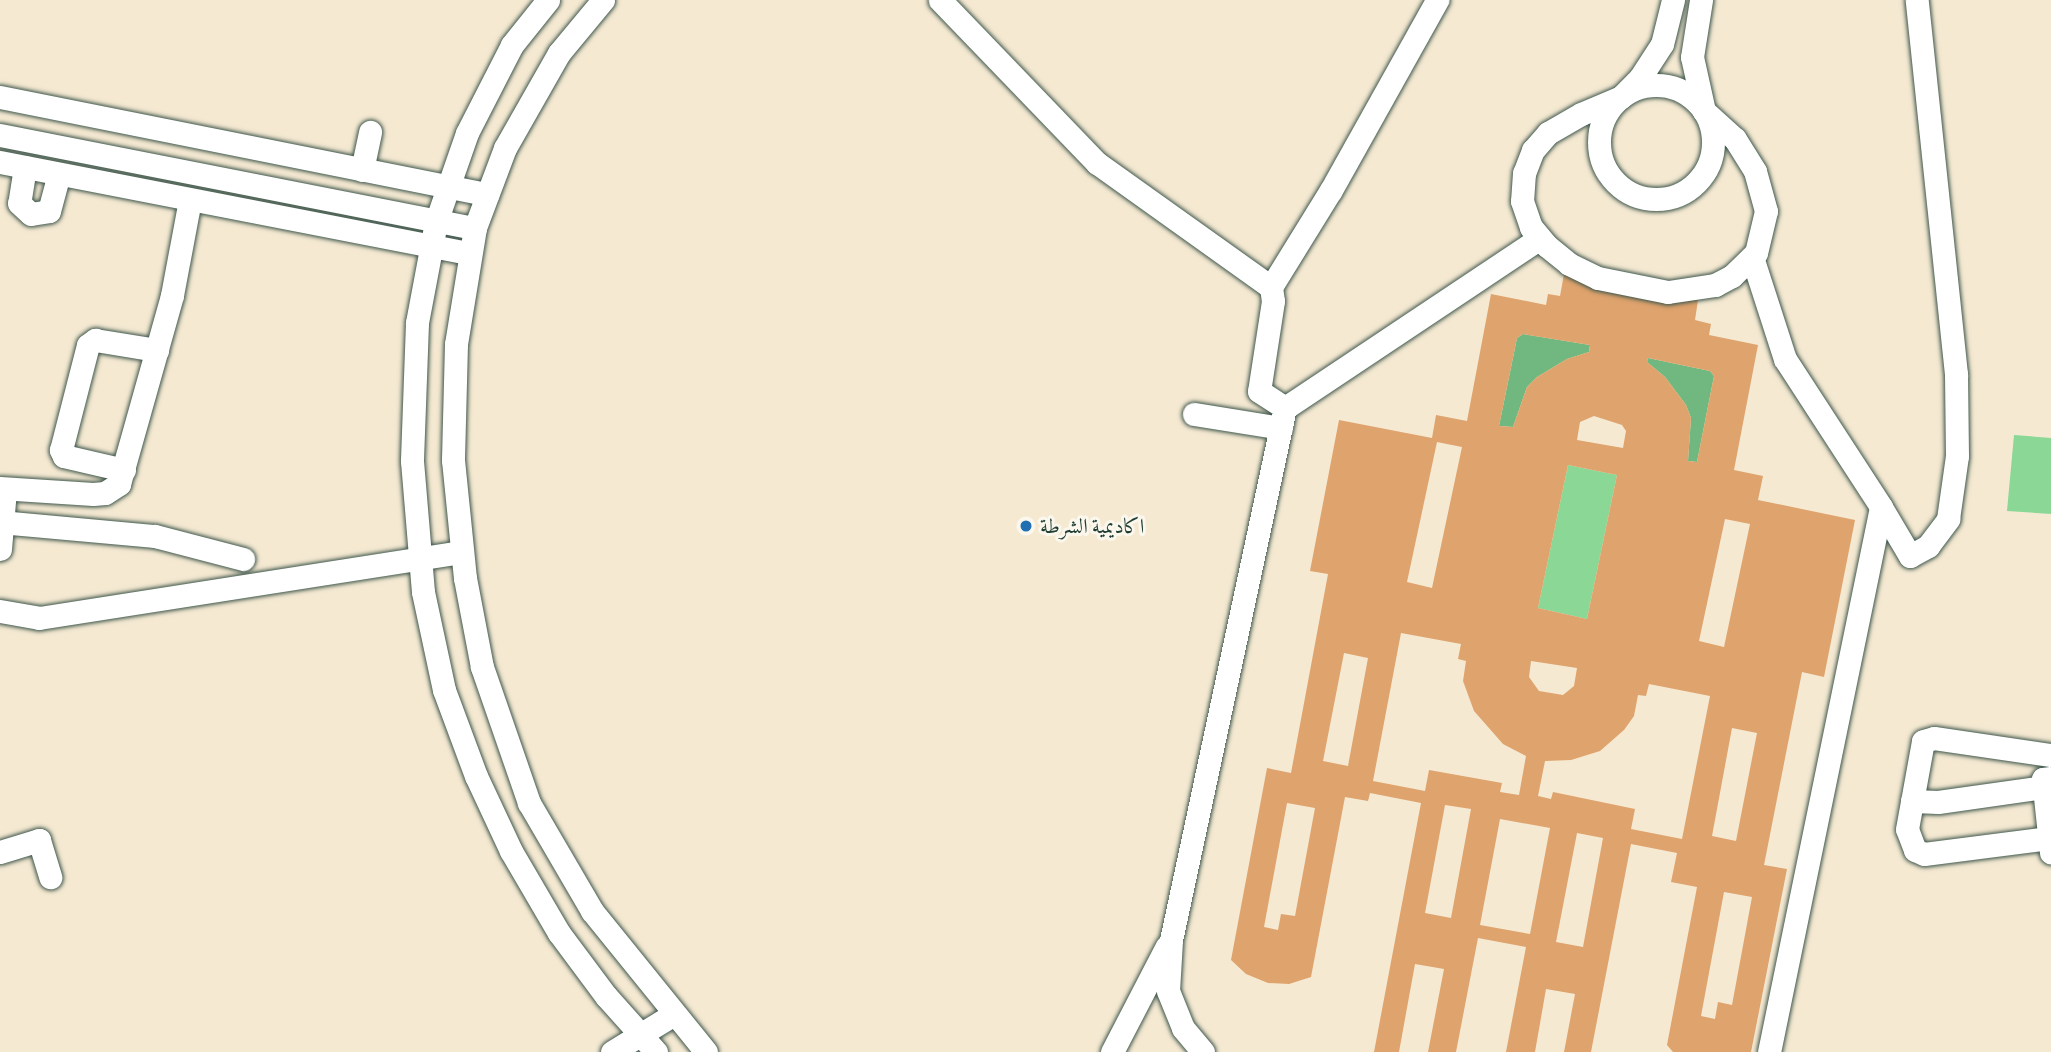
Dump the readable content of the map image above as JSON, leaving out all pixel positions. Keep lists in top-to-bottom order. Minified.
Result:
{"places":["اكاديمية الشرطة"]}
